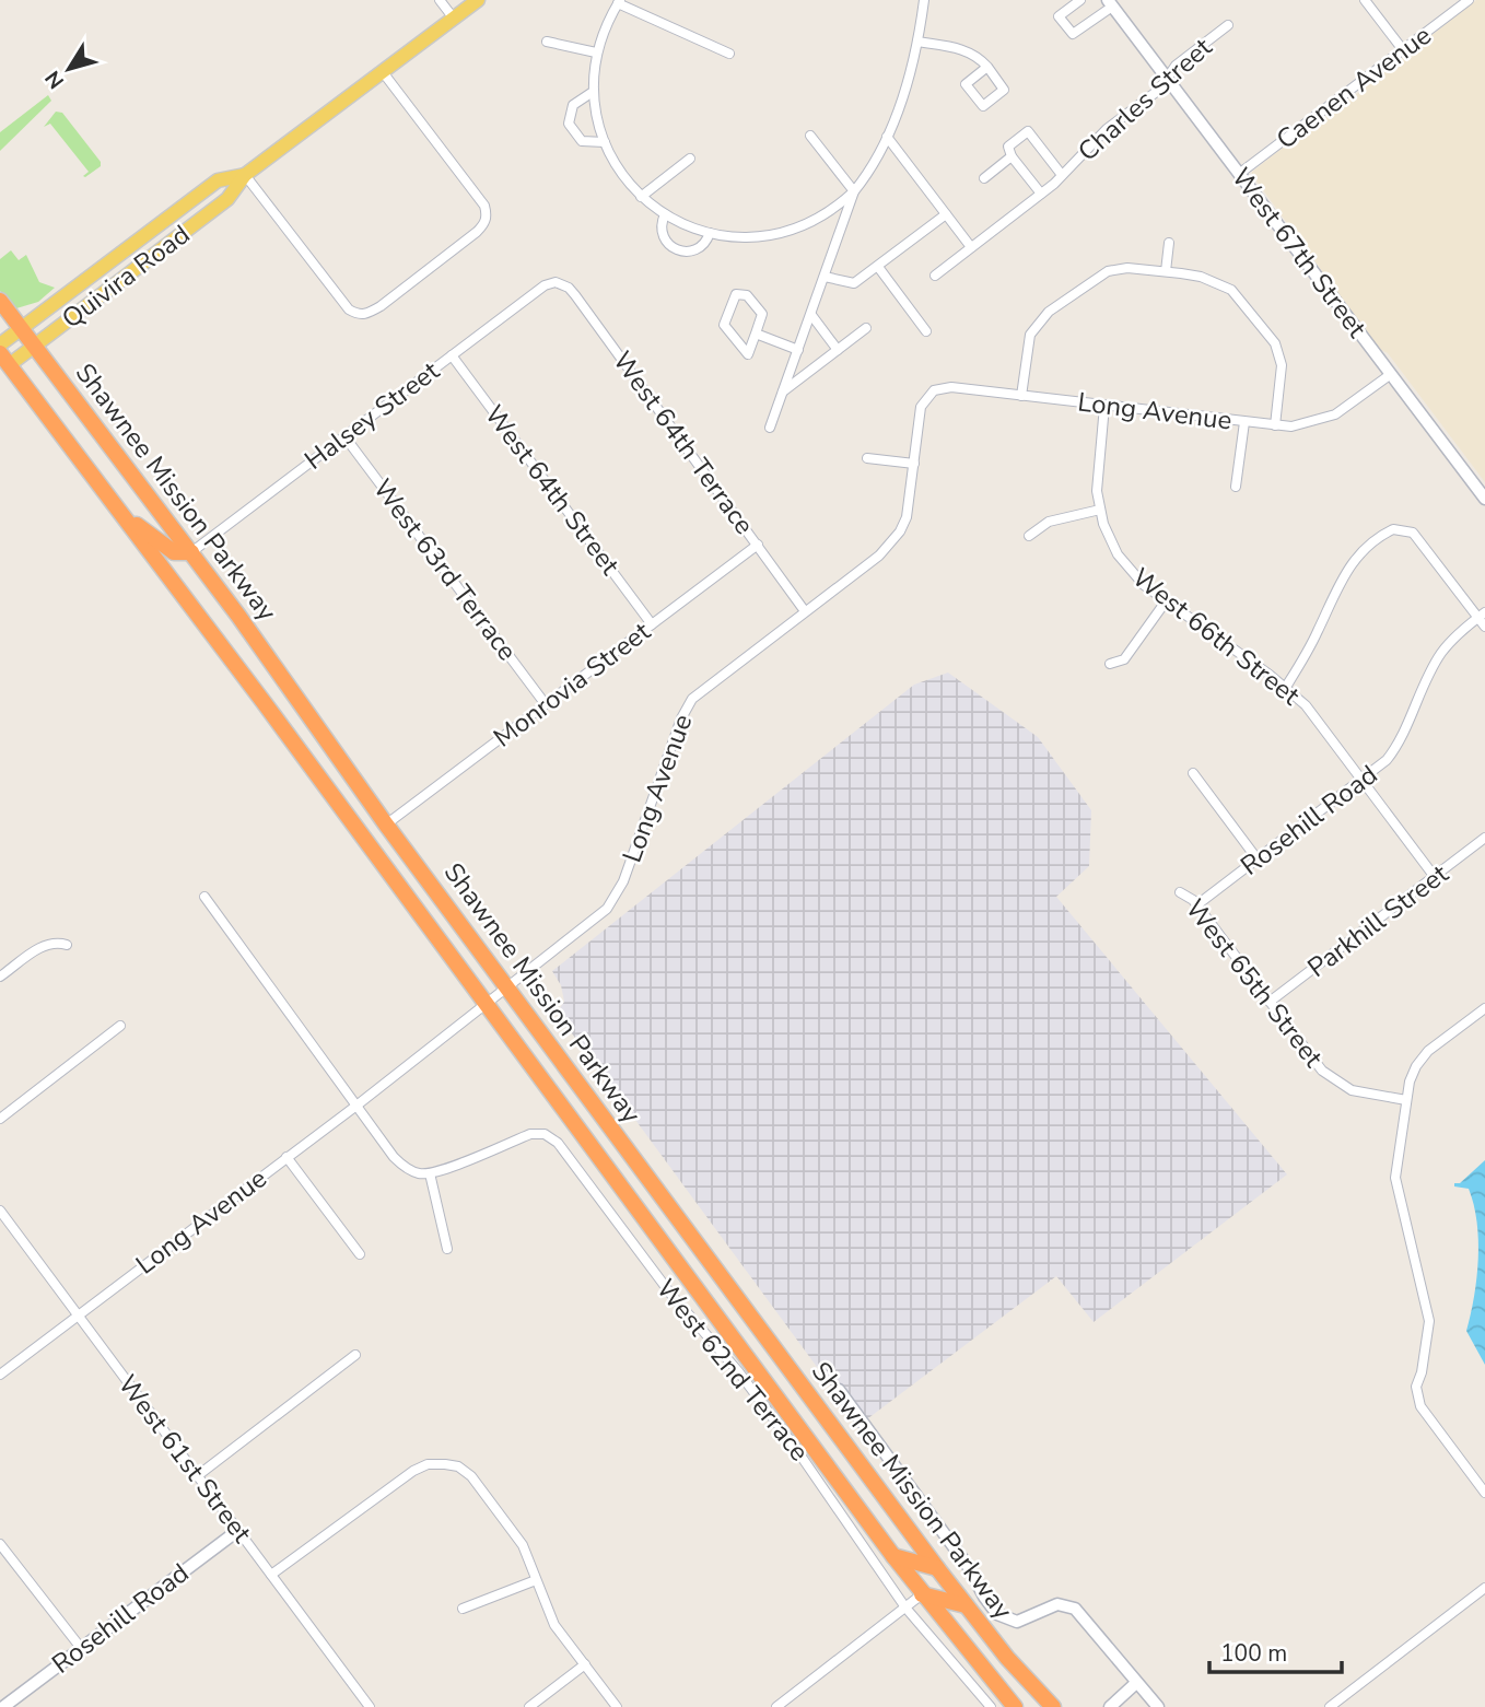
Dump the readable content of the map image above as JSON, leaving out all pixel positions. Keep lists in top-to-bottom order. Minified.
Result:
{"streets":{"highway":["Shawnee Mission Parkway"],"main road":["Quivira Road"],"street":["Caenen Avenue","Charles Street","West 67th Street","Long Avenue","Halsey Street","West 64th Terrace","West 64th Street","West 63rd Terrace","West 66th Street","Monrovia Street","Rosehill Road","Parkhill Street","West 65th Street","West 62nd Terrace","West 61st Street"]},"crossings":[["Caenen Avenue","West 67th Street"],["Charles Street","West 67th Street"],["West 67th Street","Long Avenue"],["Quivira Road","Shawnee Mission Parkway"],["Long Avenue","West 64th Terrace"],["Long Avenue","Shawnee Mission Parkway"],["Long Avenue","West 66th Street"],["Long Avenue","West 61st Street"],["Halsey Street","West 64th Terrace"],["Halsey Street","West 64th Street"],["Halsey Street","Shawnee Mission Parkway"],["Halsey Street","West 63rd Terrace"],["West 64th Terrace","Monrovia Street"],["West 64th Street","Monrovia Street"],["Shawnee Mission Parkway","Monrovia Street"],["West 63rd Terrace","Monrovia Street"],["West 66th Street","Rosehill Road"],["West 66th Street","Parkhill Street"],["Rosehill Road","West 65th Street"],["Rosehill Road","West 61st Street"],["Parkhill Street","West 65th Street"]],"scale_bar":"100 m","north":"bottom left"}
